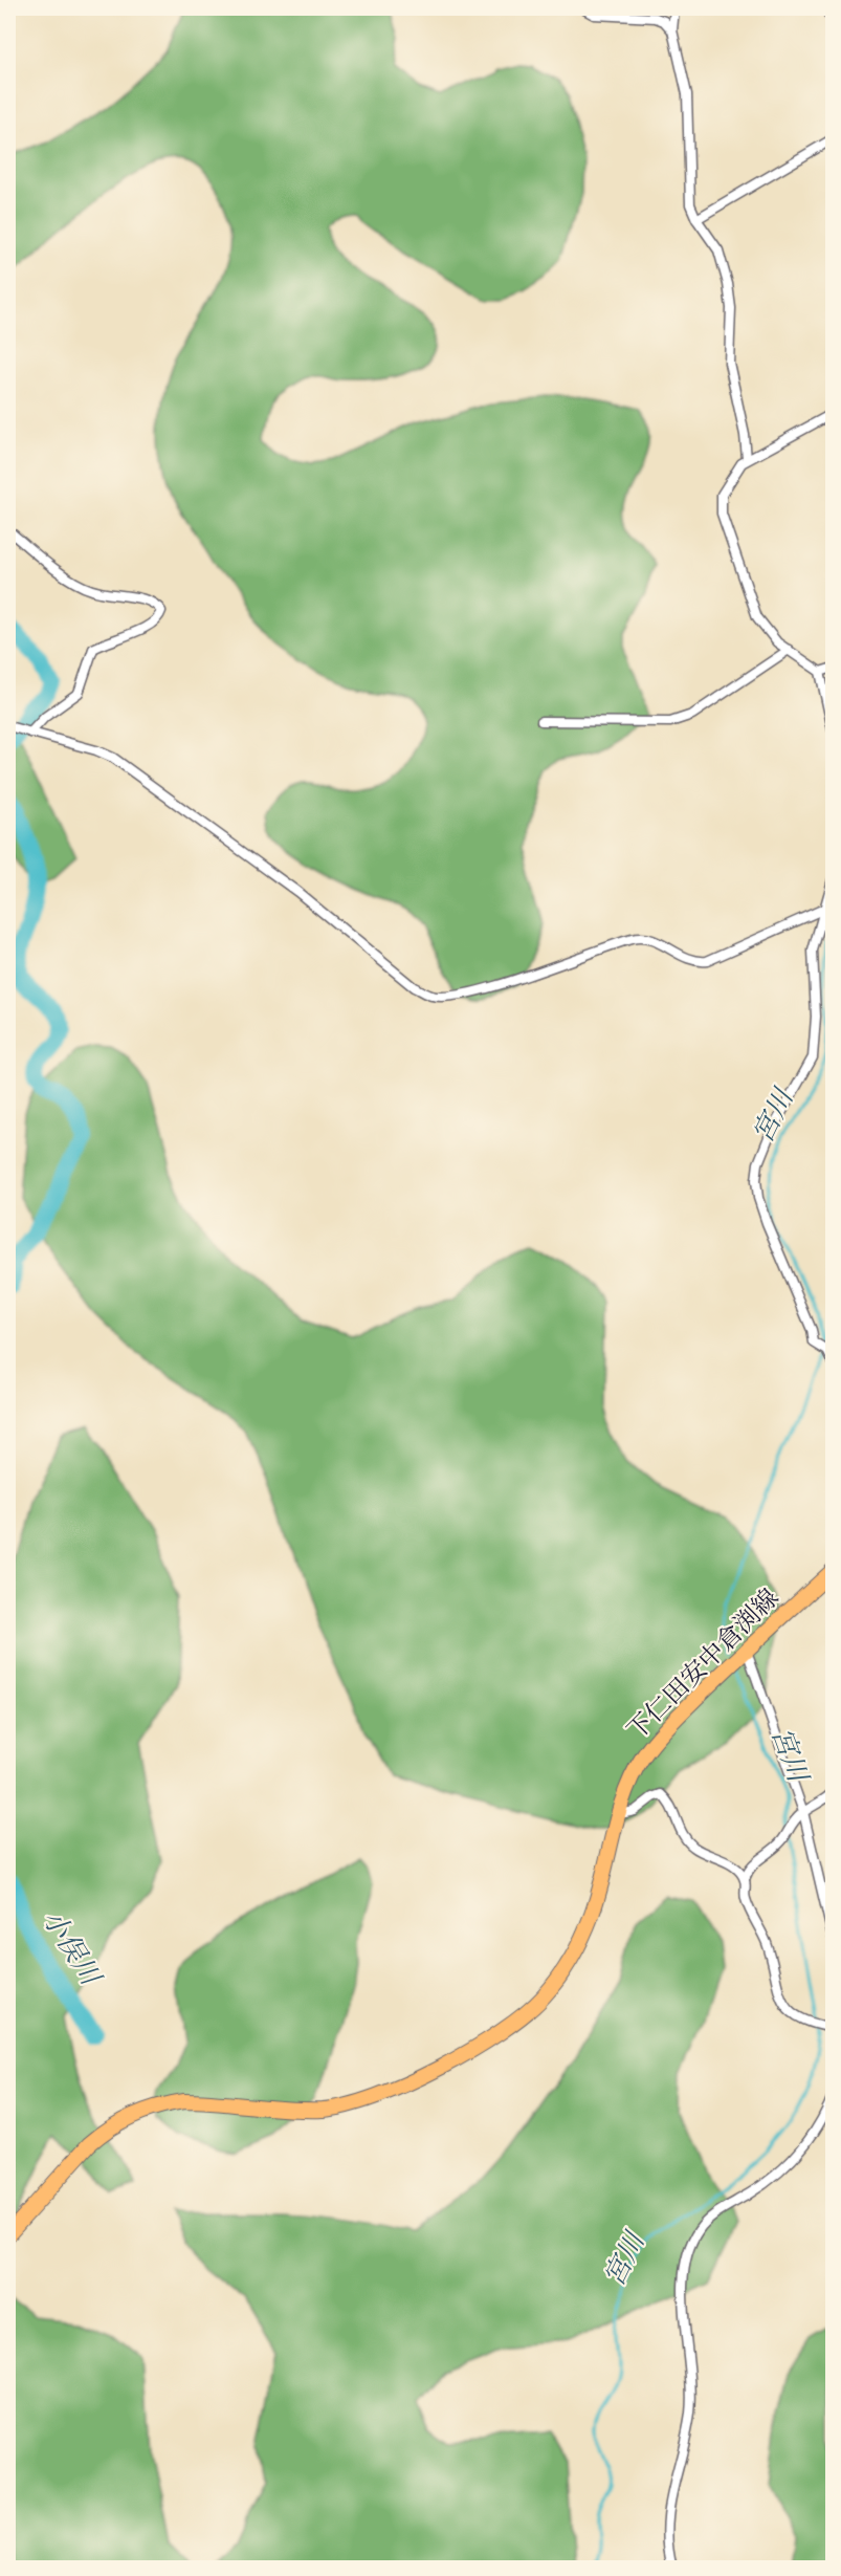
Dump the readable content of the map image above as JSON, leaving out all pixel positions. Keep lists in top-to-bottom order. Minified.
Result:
{"streets":{"main road":["下仁田安中倉渕線"]},"water":["宮川","小俣川"]}
